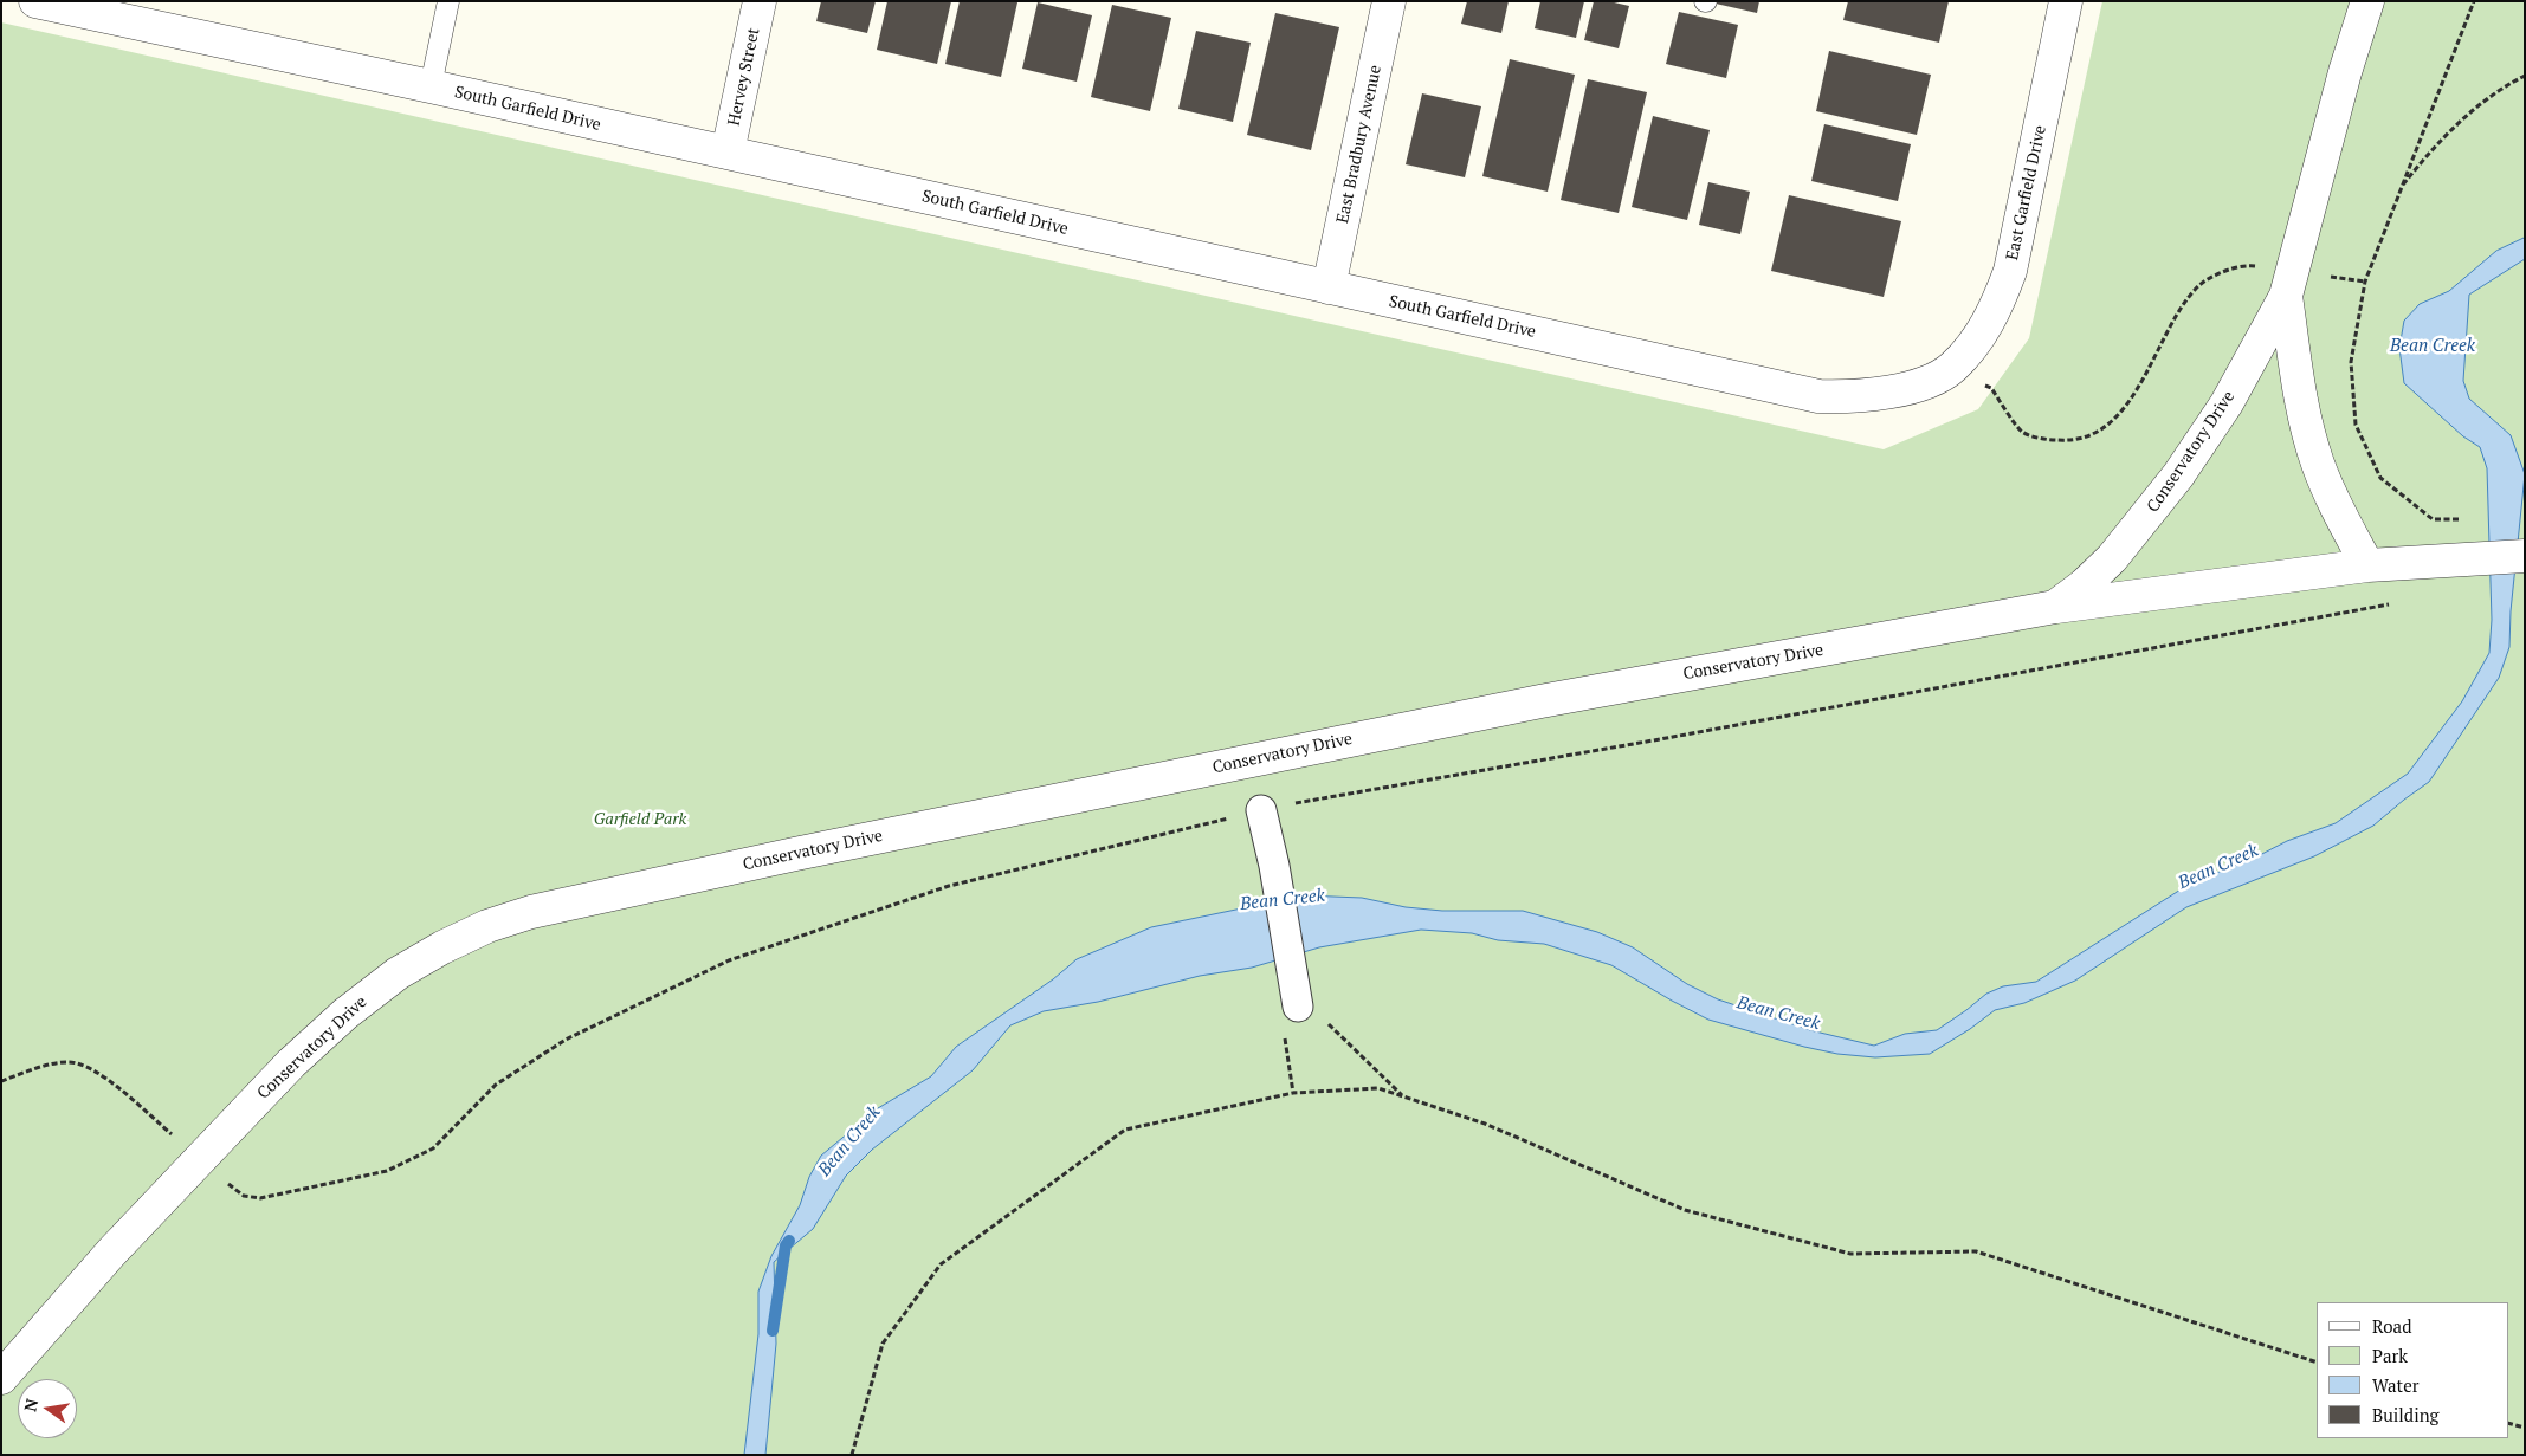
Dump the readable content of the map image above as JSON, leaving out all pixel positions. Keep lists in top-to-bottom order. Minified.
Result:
{"streets":{"street":["Hervey Street","South Garfield Drive","East Bradbury Avenue","East Garfield Drive","Conservatory Drive"]},"crossings":[["Hervey Street","South Garfield Drive"],["South Garfield Drive","East Bradbury Avenue"],["South Garfield Drive","East Garfield Drive"]],"water":["Bean Creek"],"parks":["Garfield Park"],"legend":["Road","Park","Water","Building"],"north":"left"}
